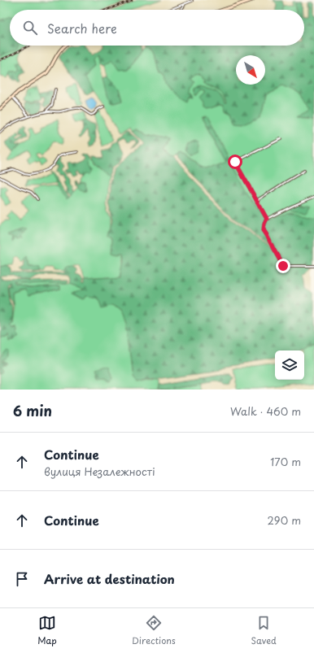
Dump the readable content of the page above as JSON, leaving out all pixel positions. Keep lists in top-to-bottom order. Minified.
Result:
{"north":"bottom right","page":{"search":"Search here","heading":["6 min","Walk · 460 m"],"list":[["Continue","вулиця Незалежності","170 m"],["Continue","290 m"],"Arrive at destination"],"nav":["Map","Directions","Saved"]}}
